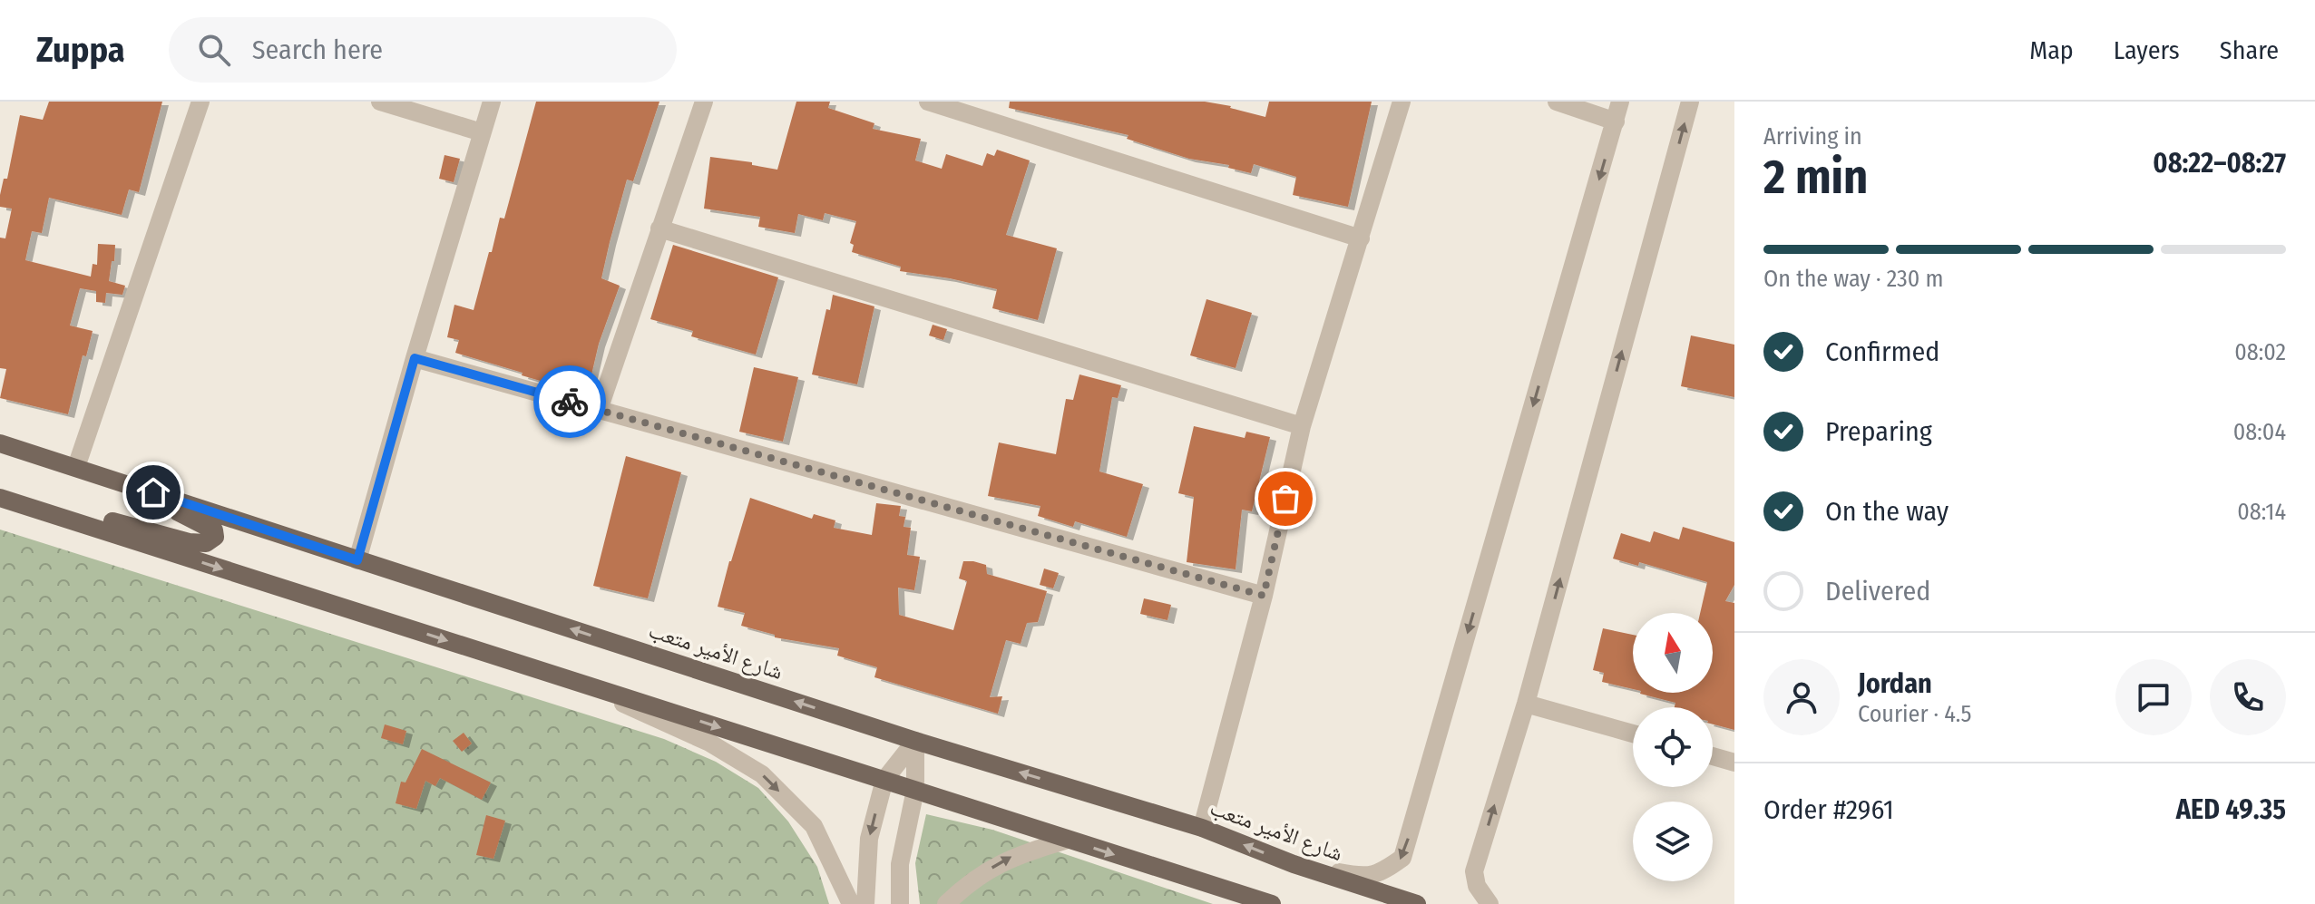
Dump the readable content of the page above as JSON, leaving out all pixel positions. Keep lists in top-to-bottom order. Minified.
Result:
{"streets":{"main road":["شارع الأمير متعب"]},"north":"top","page":{"header":"Zuppa","search":"Search here","nav":["Map","Layers","Share"],"heading":["2 min","Arriving in","08:22–08:27"],"panel":["Jordan","Courier · 4.5","Order #2961","AED 49.35"],"bar":"On the way · 230 m","list":[["Confirmed","08:02"],["Preparing","08:04"],["On the way","08:14"],"Delivered"]}}
